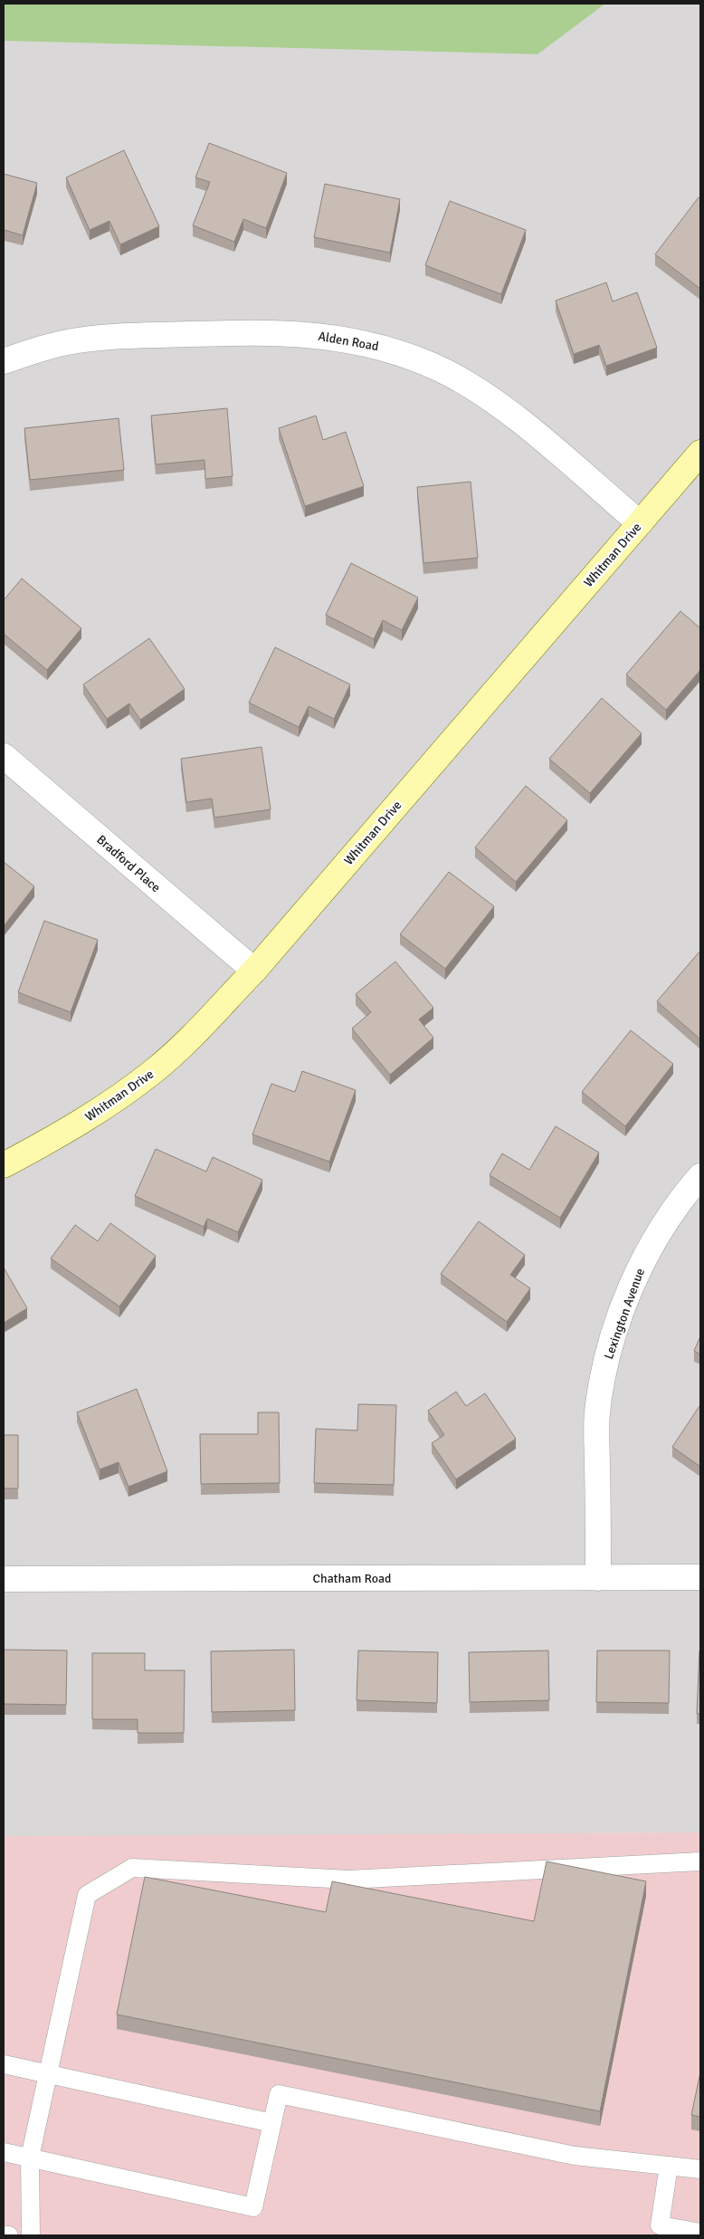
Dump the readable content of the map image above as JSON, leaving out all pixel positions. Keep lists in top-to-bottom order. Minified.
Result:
{"streets":{"street":["Alden Road","Whitman Drive","Bradford Place","Lexington Avenue","Chatham Road"]},"crossings":[["Alden Road","Whitman Drive"],["Whitman Drive","Bradford Place"],["Lexington Avenue","Chatham Road"]]}
